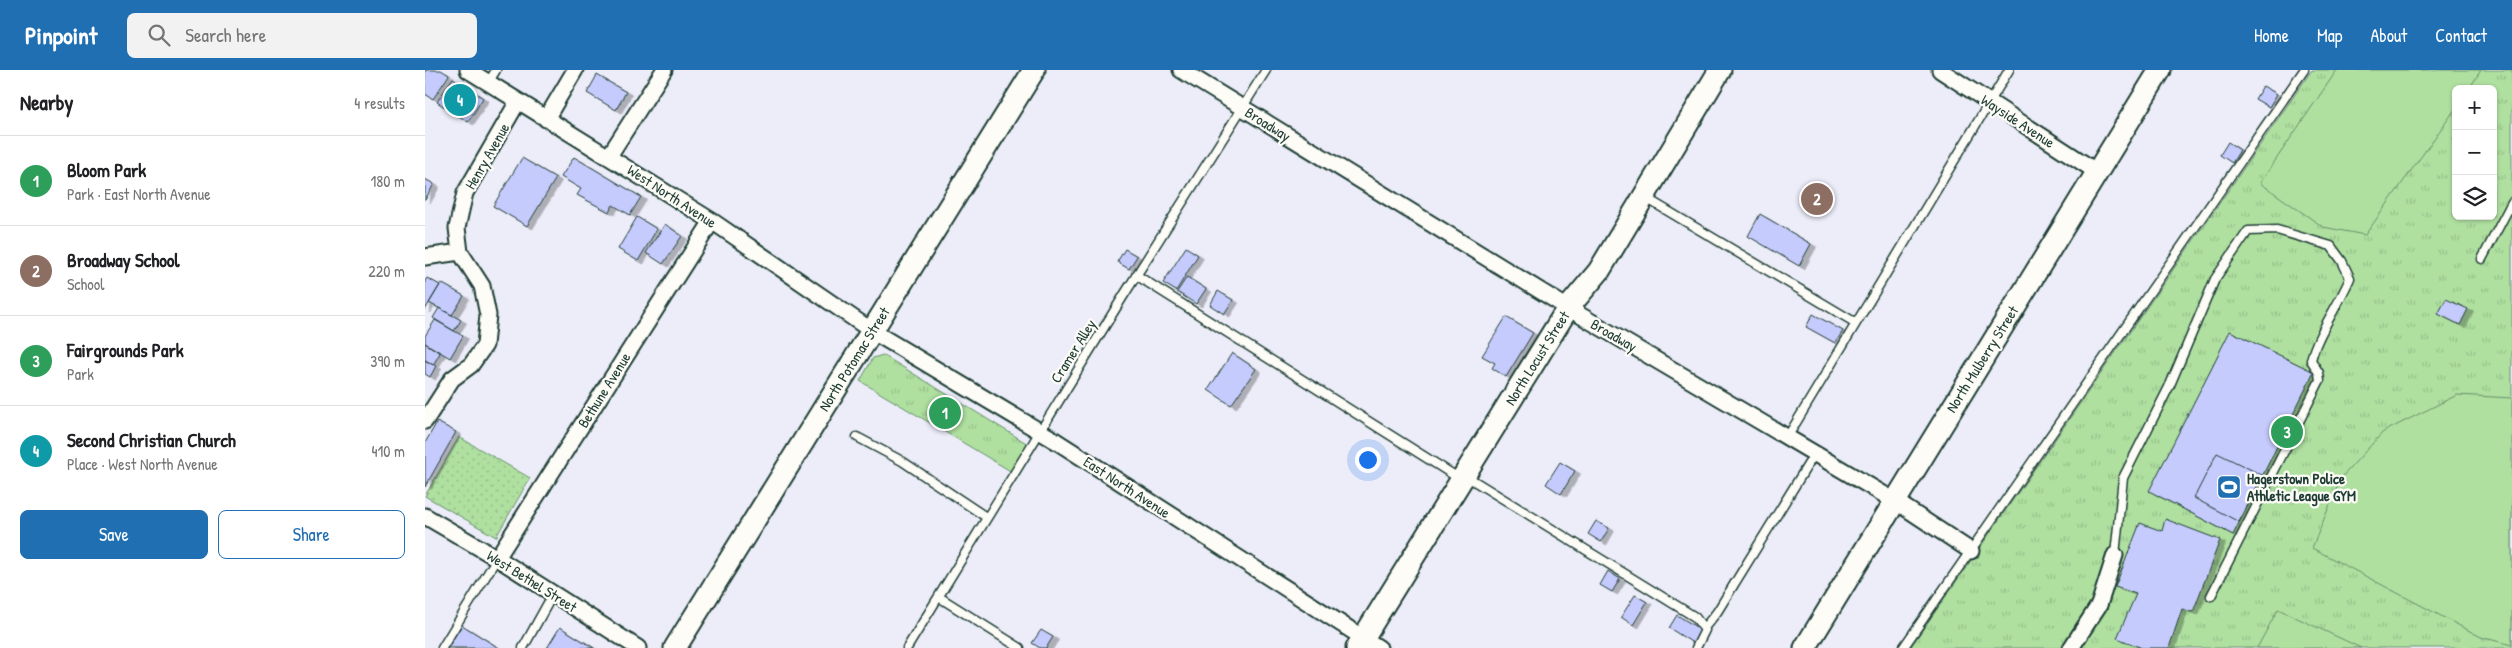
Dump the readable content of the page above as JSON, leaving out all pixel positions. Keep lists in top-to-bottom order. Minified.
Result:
{"streets":{"main road":["North Locust Street","North Potomac Street","North Mulberry Street"],"street":["Wayside Avenue","Broadway","Henry Avenue","West North Avenue","Bethune Avenue","East North Avenue","West Bethel Street"],"lane":["Cramer Alley"]},"crossings":[["Wayside Avenue","North Mulberry Street"],["Broadway","Cramer Alley"],["Broadway","North Locust Street"],["Broadway","North Mulberry Street"],["Henry Avenue","West North Avenue"],["West North Avenue","North Potomac Street"],["West North Avenue","Bethune Avenue"],["West North Avenue","East North Avenue"],["Cramer Alley","East North Avenue"],["North Locust Street","East North Avenue"],["North Potomac Street","East North Avenue"],["Bethune Avenue","West Bethel Street"]],"places":{"sports":["Hagerstown Police Athletic League GYM"]},"page":{"header":"Pinpoint","search":"Search here","nav":["Home","Map","About","Contact"],"heading":["Nearby","4 results"],"pins":["4","2","1","3"],"map_buttons":["+","−"],"list":[{"mark":"1","name":"Bloom Park","note":"Park · East North Avenue","value":"180 m"},{"mark":"2","name":"Broadway School","note":"School","value":"220 m"},{"mark":"3","name":"Fairgrounds Park","note":"Park","value":"390 m"},{"mark":"4","name":"Second Christian Church","note":"Place · West North Avenue","value":"410 m"}],"buttons":["Save","Share"]}}
